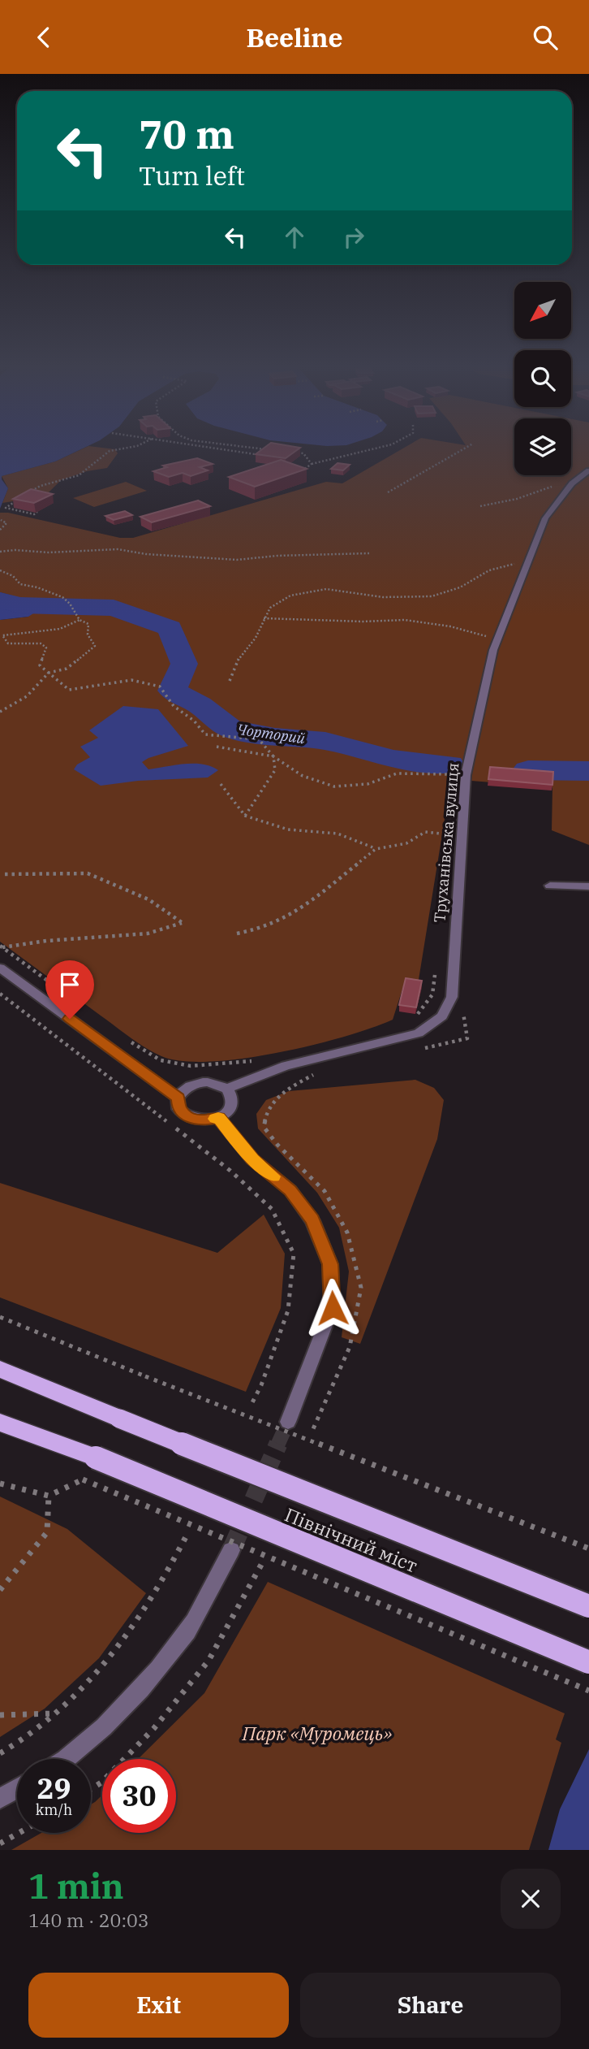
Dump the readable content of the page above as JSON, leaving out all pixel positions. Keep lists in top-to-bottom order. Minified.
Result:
{"streets":{"main road":["Північний міст"],"street":["Труханівська вулиця"]},"water":["Чорторий"],"parks":["Парк «Муромець»"],"north":"bottom left","page":{"header":"Beeline","turn":["70 m","Turn left"],"speed":"29 km/h","limit":"30","heading":["1 min","140 m · 20:03"],"buttons":["Exit","Share"]}}
